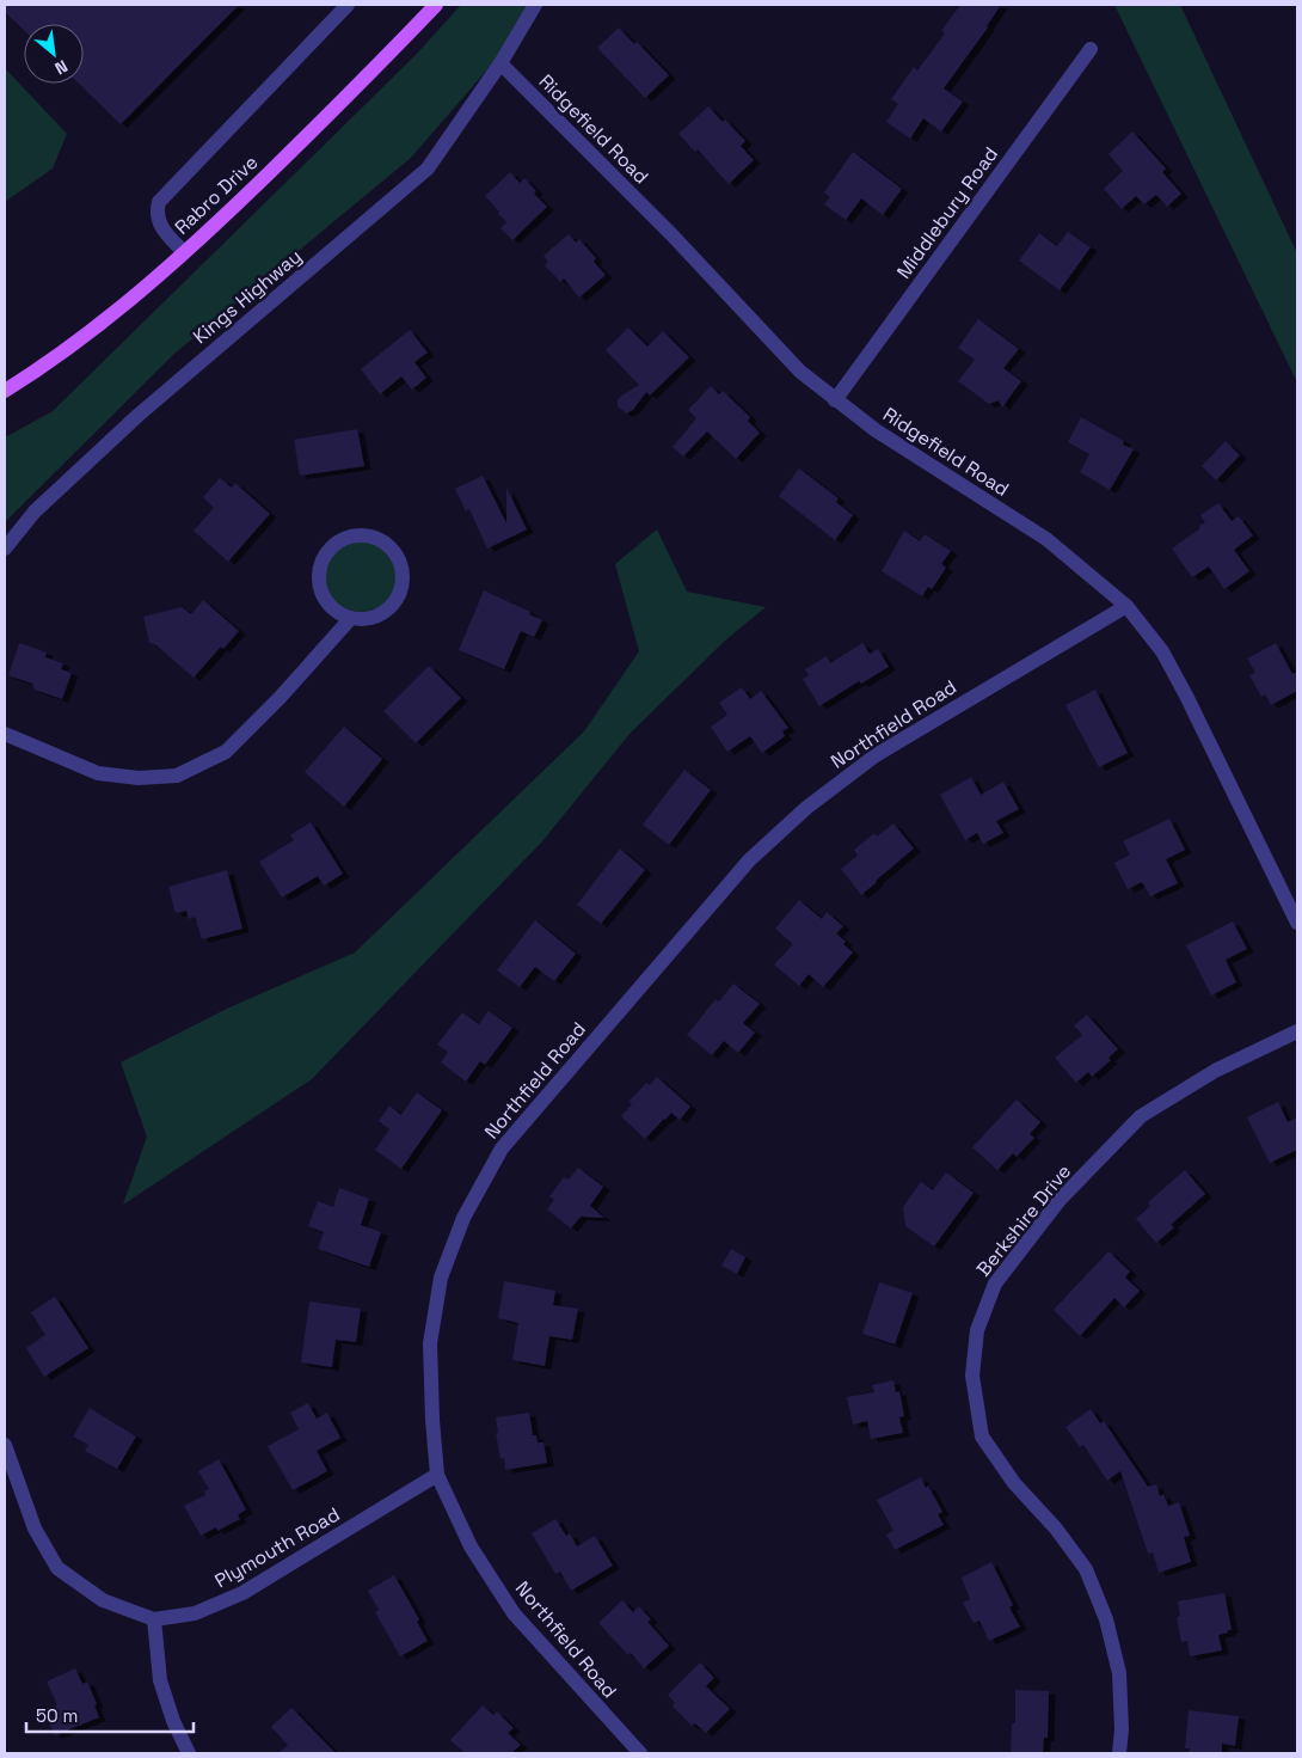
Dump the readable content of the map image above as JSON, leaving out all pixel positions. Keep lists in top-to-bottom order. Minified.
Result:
{"streets":{"main road":["Rabro Drive"],"street":["Ridgefield Road","Middlebury Road","Kings Highway","Northfield Road","Berkshire Drive","Plymouth Road"]},"crossings":[["Ridgefield Road","Middlebury Road"],["Ridgefield Road","Kings Highway"],["Ridgefield Road","Northfield Road"],["Northfield Road","Plymouth Road"]],"scale_bar":"50 m","north":"bottom right"}
